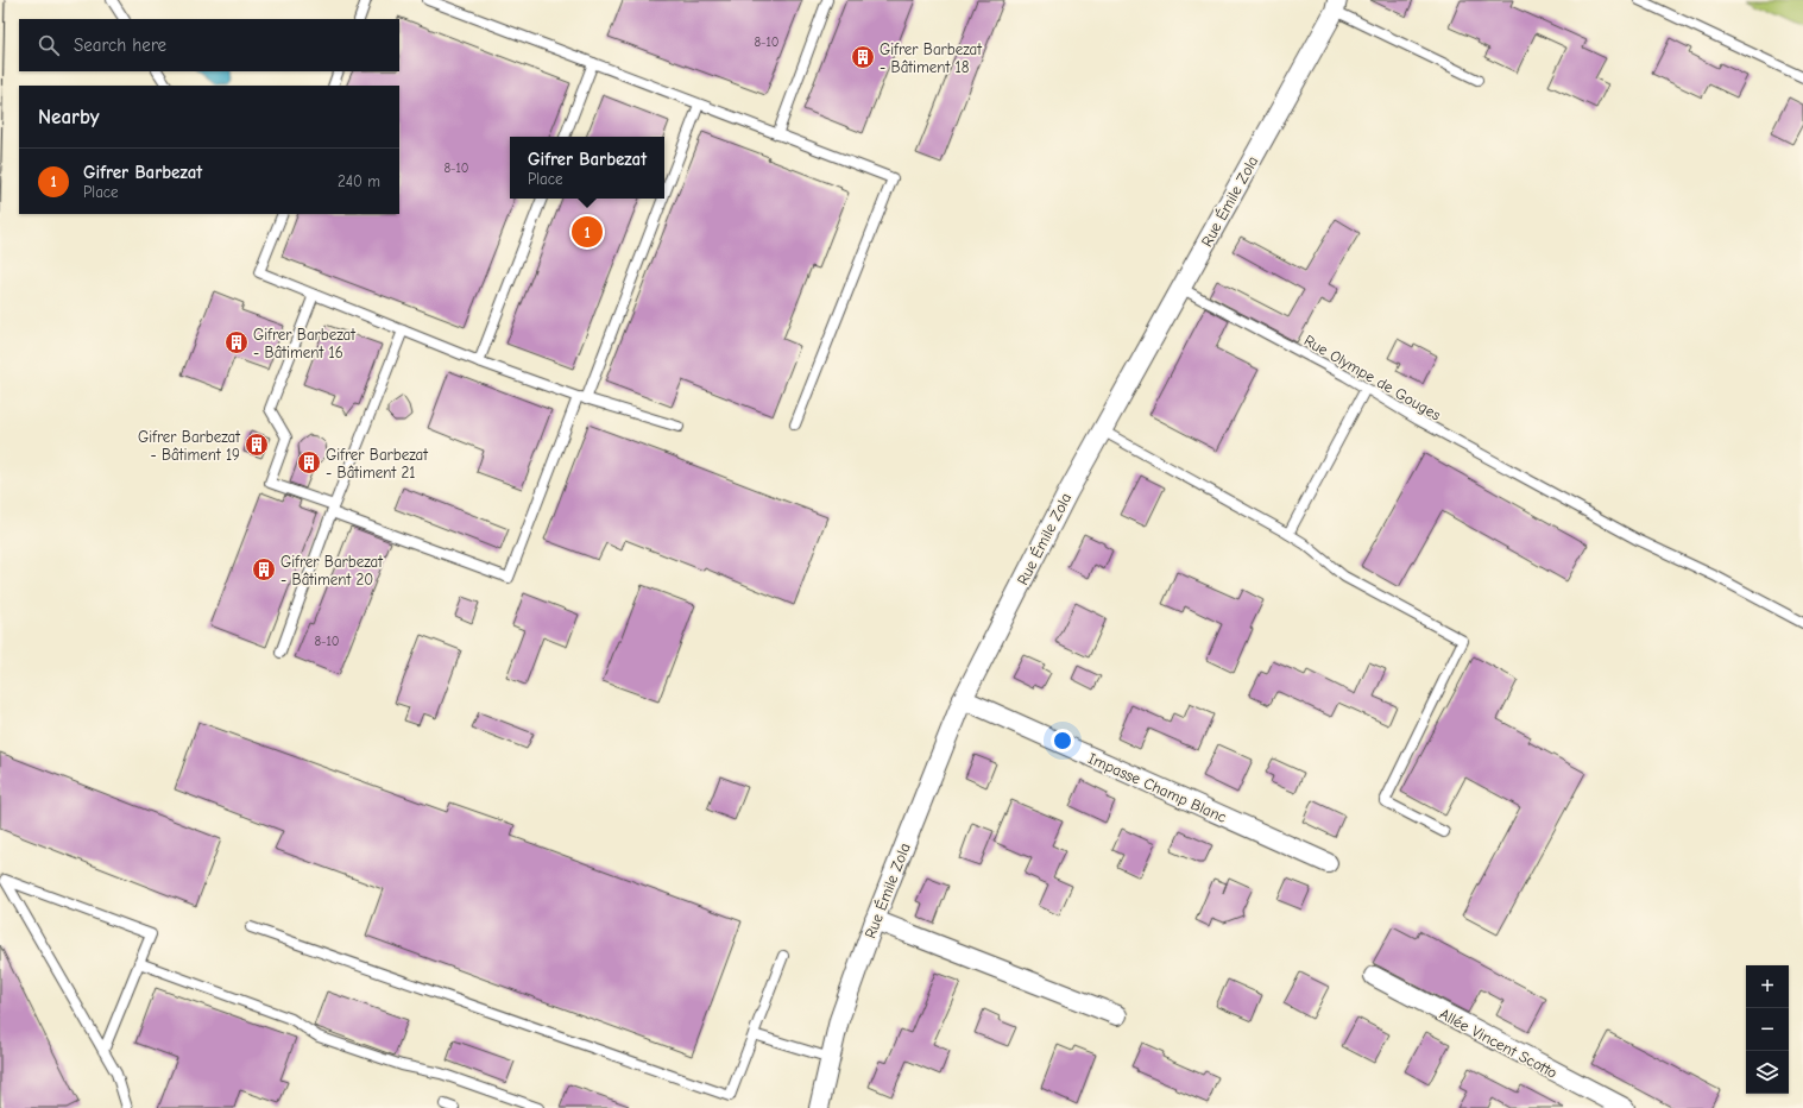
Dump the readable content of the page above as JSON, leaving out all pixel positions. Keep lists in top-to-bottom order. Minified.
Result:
{"streets":{"street":["Rue Émile Zola","Impasse Champ Blanc","Allée Vincent Scotto"],"lane":["Rue Olympe de Gouges"]},"crossings":[["Rue Émile Zola","Rue Olympe de Gouges"],["Rue Émile Zola","Impasse Champ Blanc"]],"places":{"building":["Gifrer Barbezat - Bâtiment 18","Gifrer Barbezat - Bâtiment 16","Gifrer Barbezat - Bâtiment 19","Gifrer Barbezat - Bâtiment 21","Gifrer Barbezat - Bâtiment 20"]},"house_numbers":["8-10","8-10","8-10"],"page":{"search":"Search here","heading":"Nearby","popup":["Gifrer Barbezat","Place"],"list":[{"mark":"1","name":"Gifrer Barbezat","note":"Place","value":"240 m"}],"pins":"1","map_buttons":["+","−"]}}
